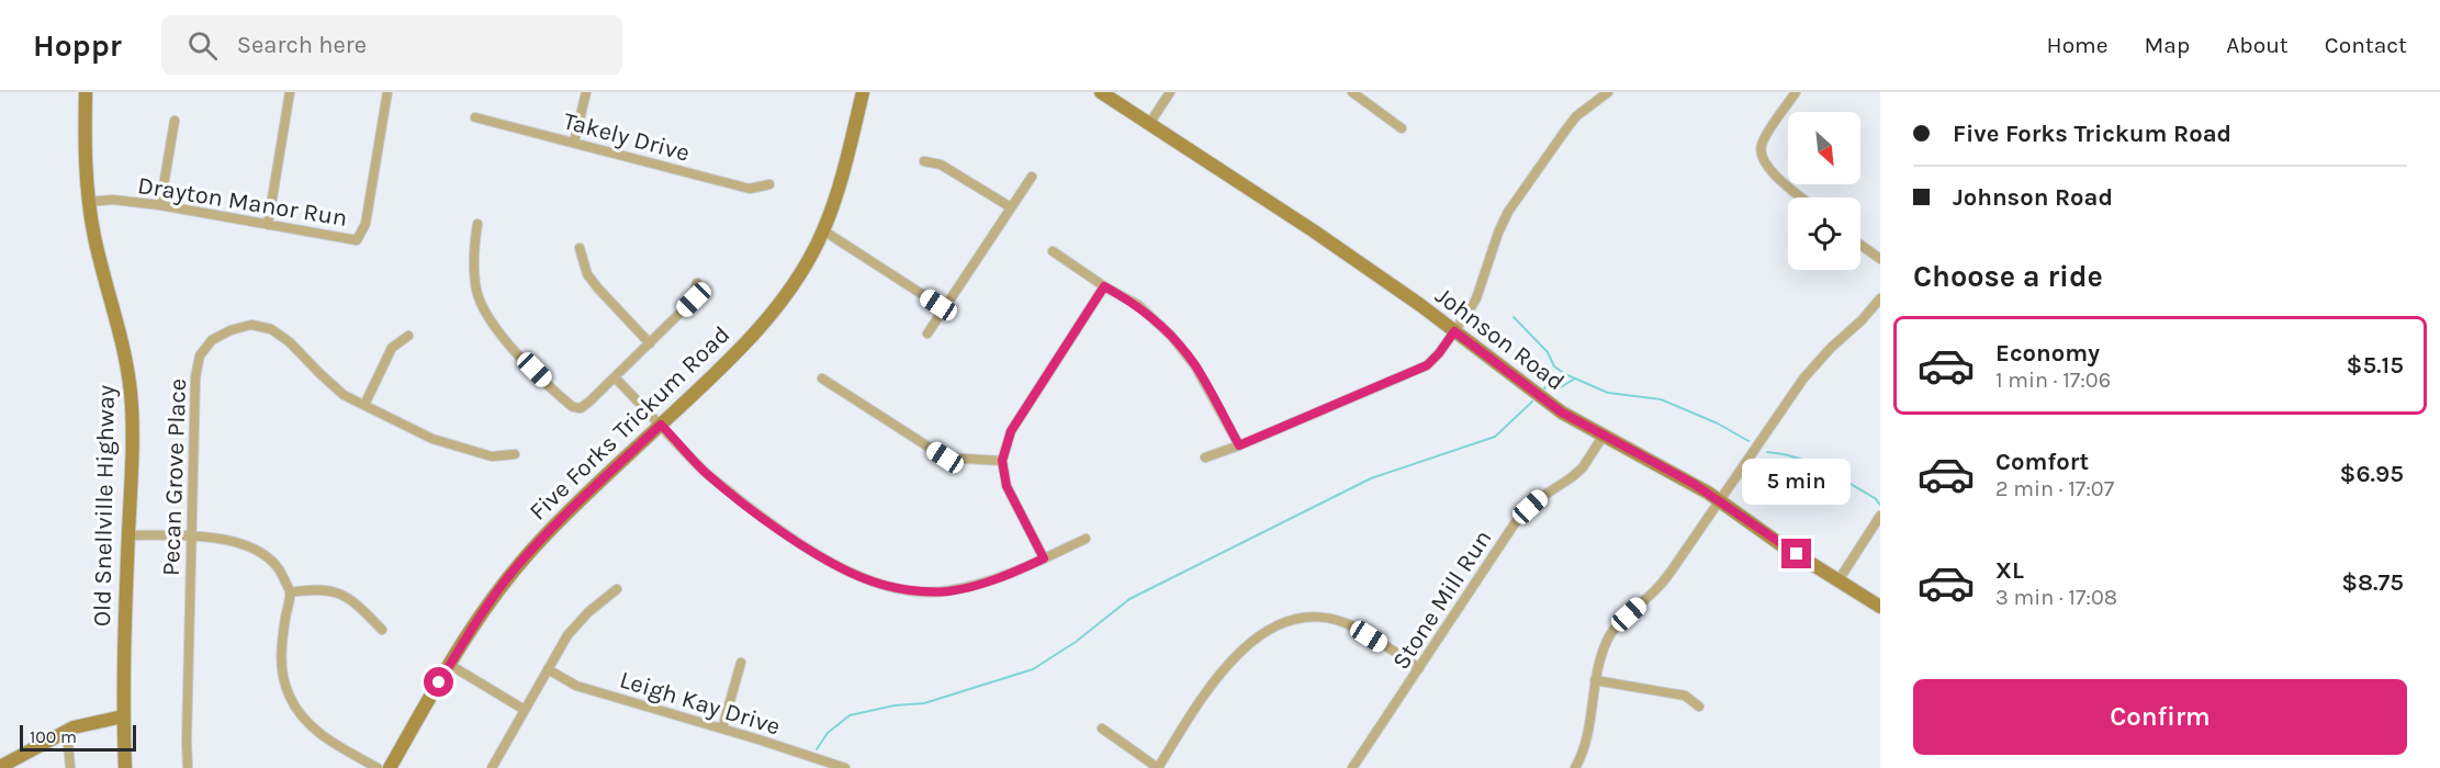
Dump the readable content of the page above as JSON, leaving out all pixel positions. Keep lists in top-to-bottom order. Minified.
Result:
{"streets":{"street":["Takely Drive","Drayton Manor Run","Johnson Road","Five Forks Trickum Road","Pecan Grove Place","Old Snellville Highway","Stone Mill Run","Leigh Kay Drive"]},"crossings":[["Drayton Manor Run","Old Snellville Highway"],["Johnson Road","Stone Mill Run"]],"scale_bar":"100 m","north":"bottom right","page":{"header":"Hoppr","search":"Search here","nav":["Home","Map","About","Contact"],"banner":["Five Forks Trickum Road","Johnson Road"],"heading":"Choose a ride","list":[{"name":"Economy","note":"1 min · 17:06","value":"$5.15"},{"name":"Comfort","note":"2 min · 17:07","value":"$6.95"},{"name":"XL","note":"3 min · 17:08","value":"$8.75"}],"bubble":"5 min","buttons":"Confirm","scale":"100 m"}}
